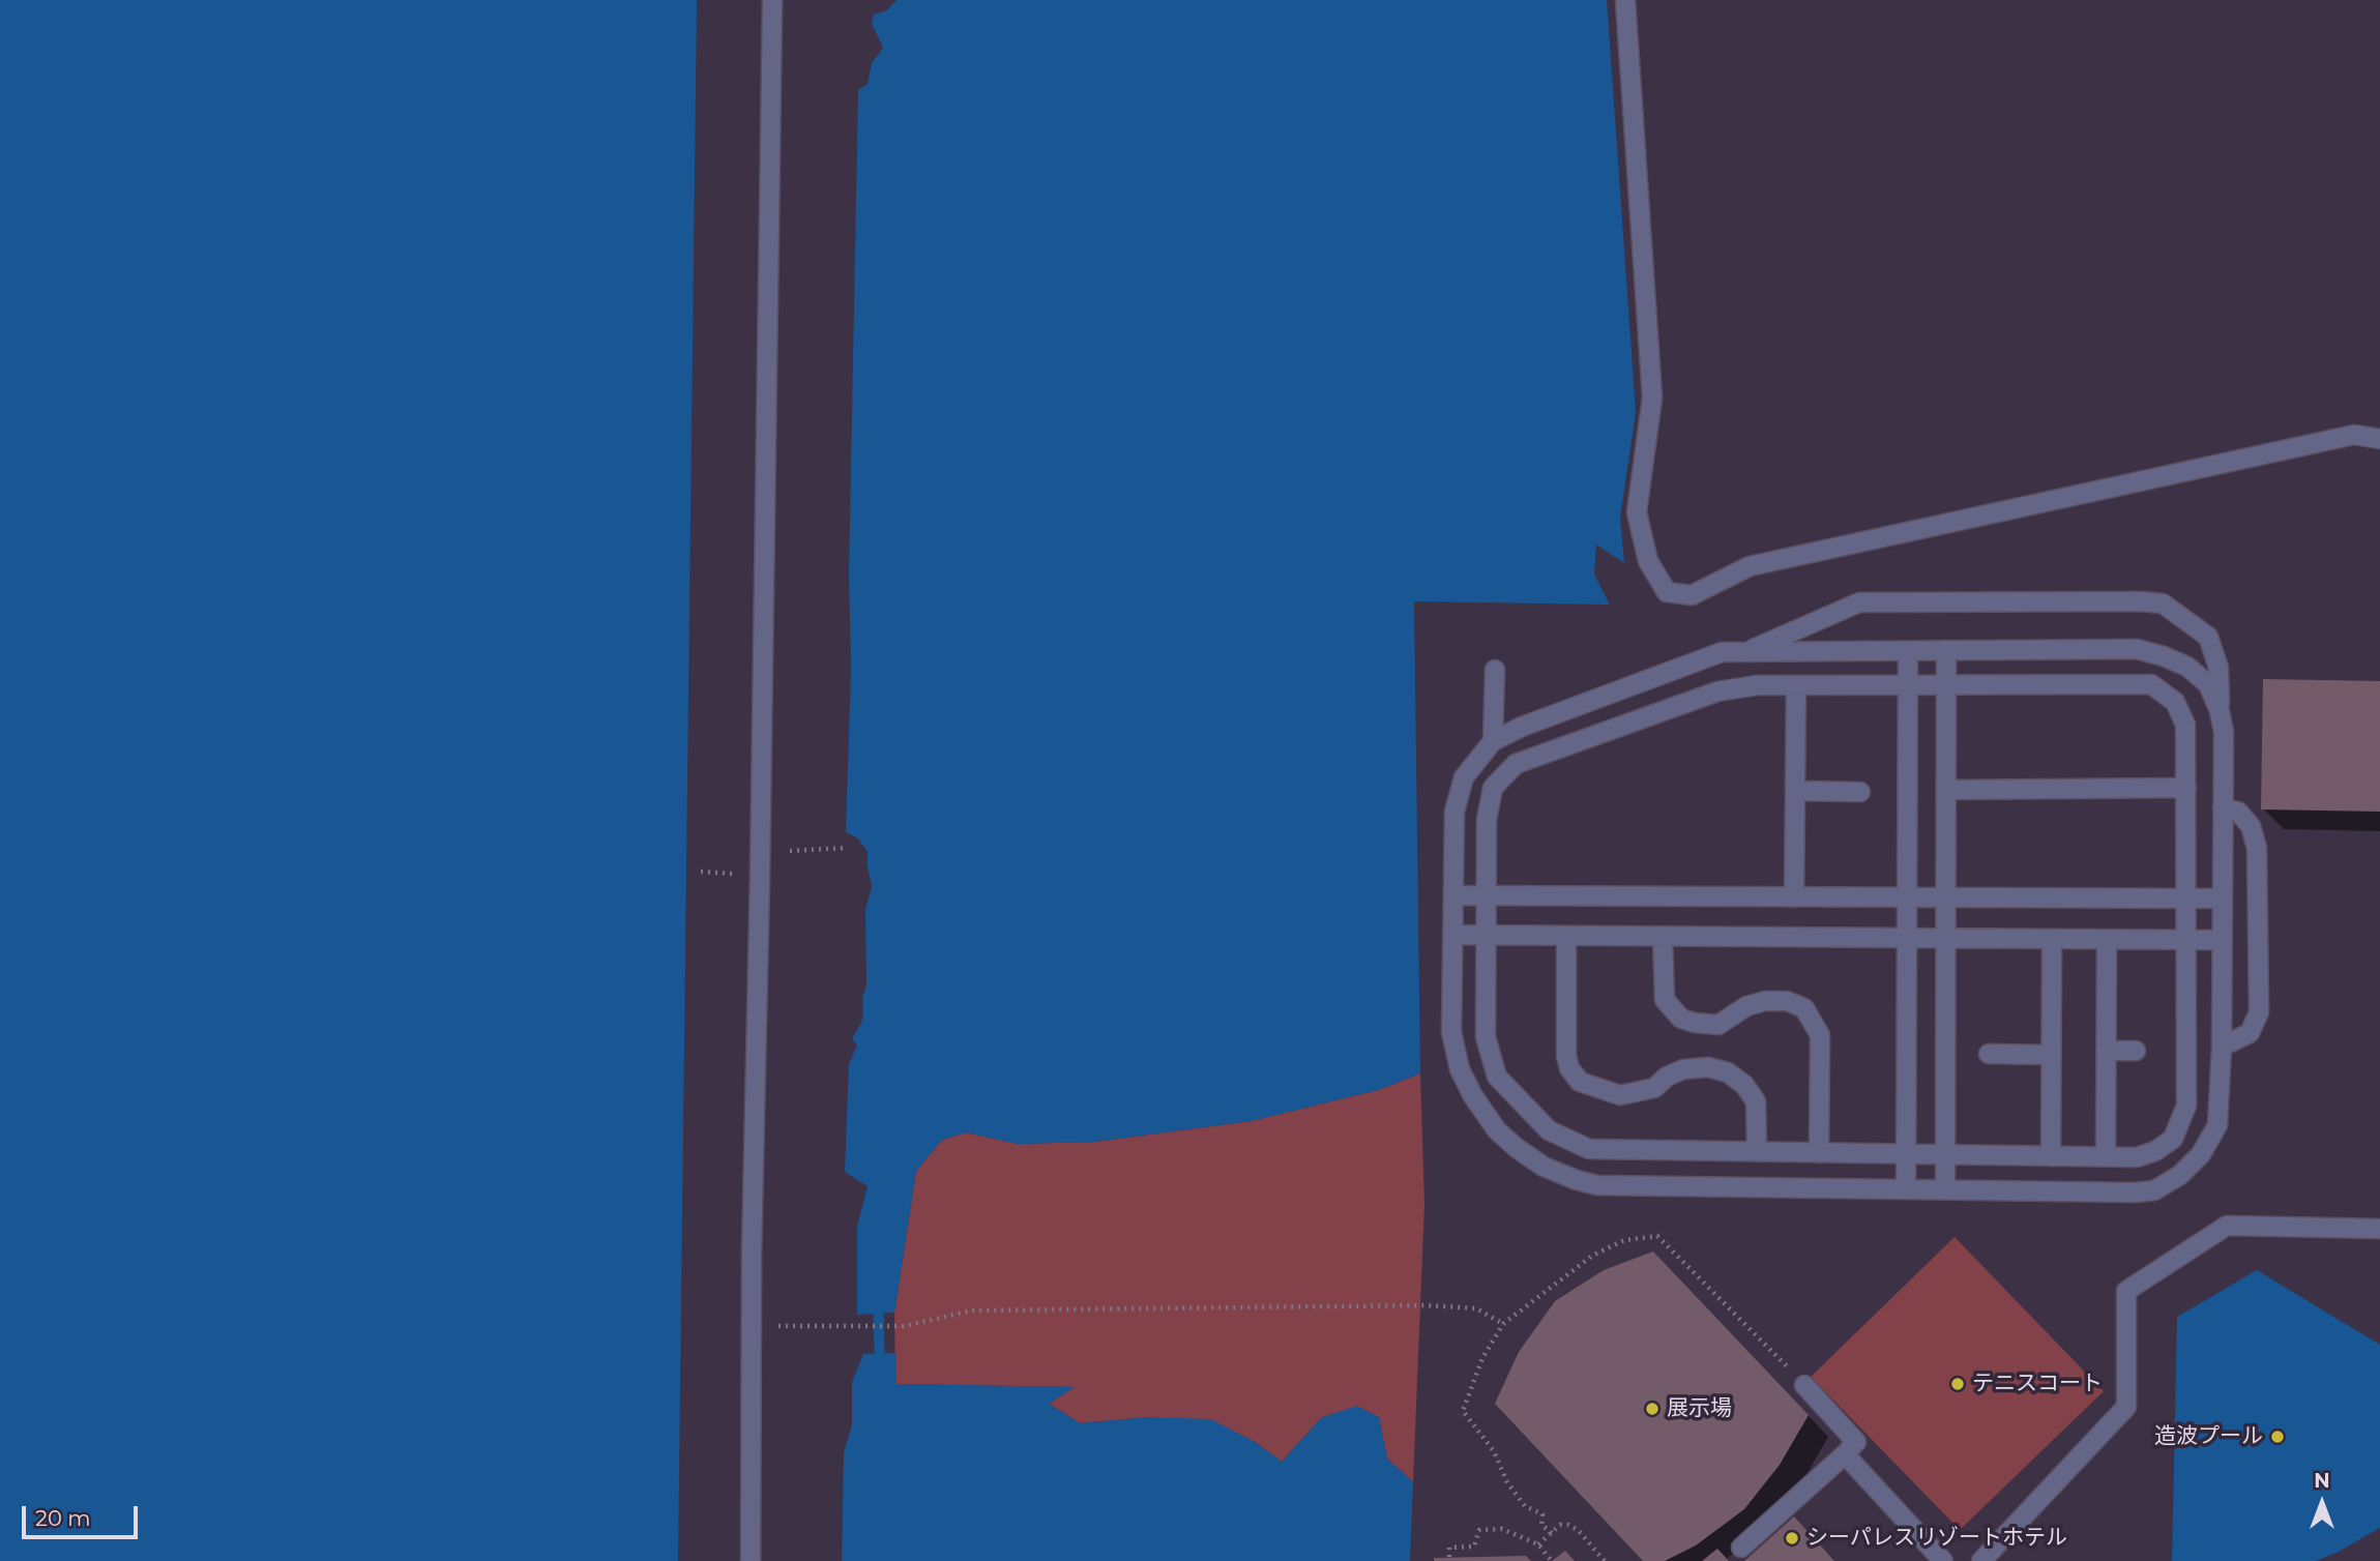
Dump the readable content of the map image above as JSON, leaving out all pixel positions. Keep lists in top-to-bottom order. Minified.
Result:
{"places":["テニスコート","展示場","造波プール","シーパレスリゾートホテル"],"scale_bar":"20 m","north":"top"}
